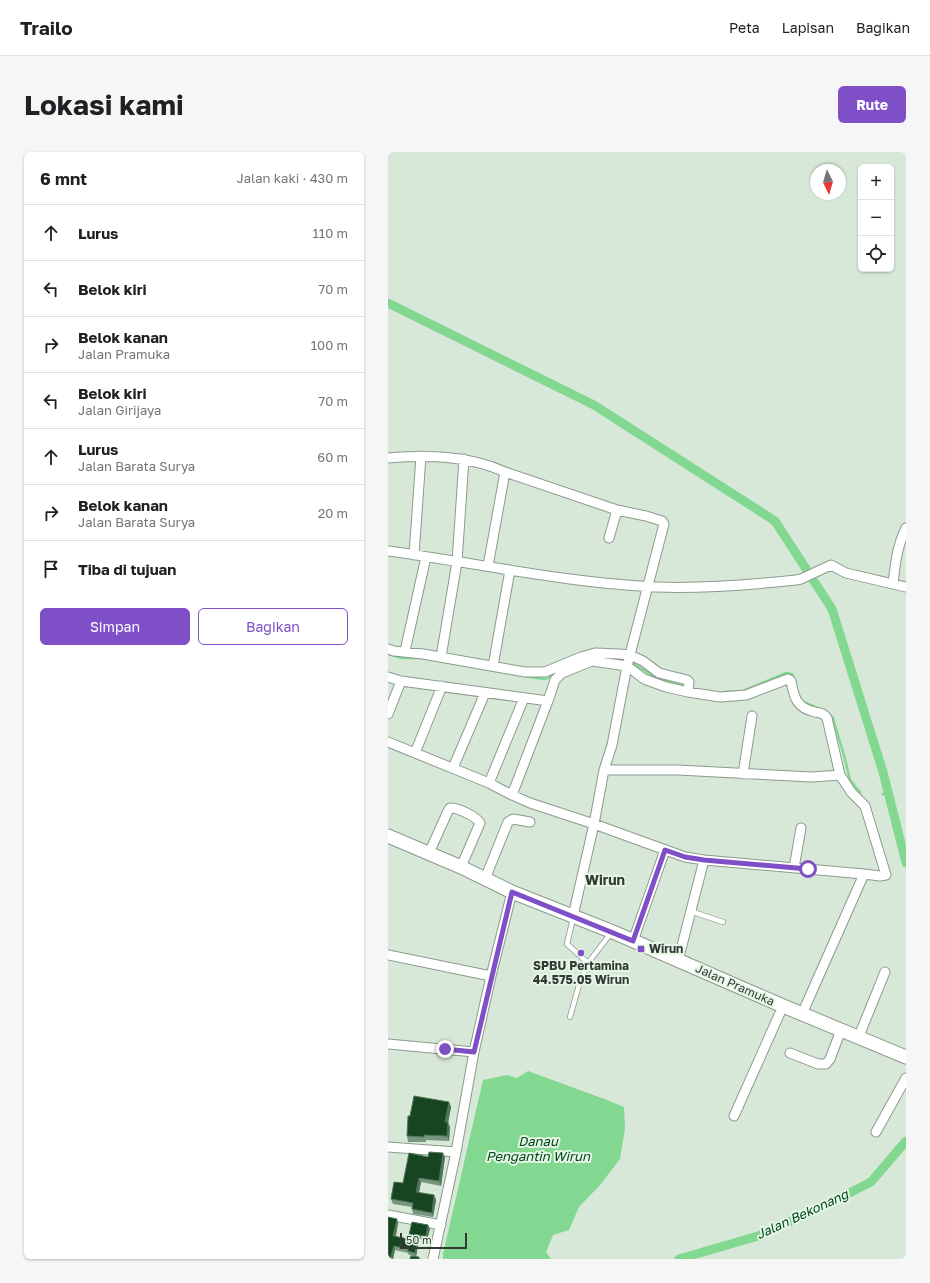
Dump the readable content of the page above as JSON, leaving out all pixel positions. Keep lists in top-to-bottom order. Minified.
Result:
{"streets":{"main road":["Jalan Pramuka"]},"districts":["Wirun"],"water":["Danau Pengantin Wirun","Jalan Bekonang"],"places":{"transit":["Wirun"],"other":["SPBU Pertamina 44.575.05 Wirun"]},"scale_bar":"50 m","north":"bottom","page":{"header":"Trailo","nav":["Peta","Lapisan","Bagikan"],"buttons":["Rute",["Simpan","Bagikan"]],"title":"Lokasi kami","heading":["6 mnt","Jalan kaki · 430 m"],"map_buttons":["+","−"],"list":[["Lurus","110 m"],["Belok kiri","70 m"],["Belok kanan","Jalan Pramuka","100 m"],["Belok kiri","Jalan Girijaya","70 m"],["Lurus","Jalan Barata Surya","60 m"],["Belok kanan","Jalan Barata Surya","20 m"],"Tiba di tujuan"],"scale":"50 m"}}
